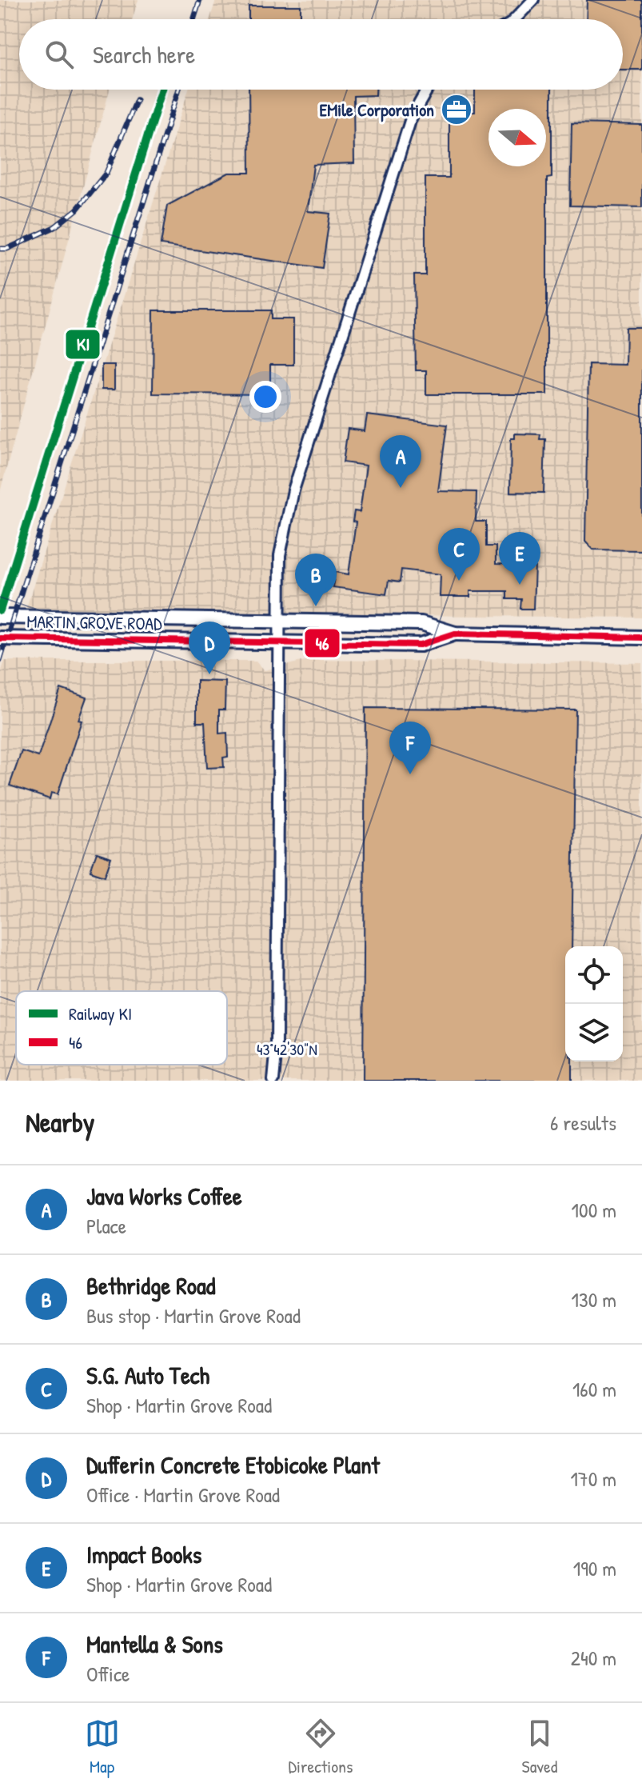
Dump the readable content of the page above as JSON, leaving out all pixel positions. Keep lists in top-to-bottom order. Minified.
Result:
{"streets":{"main road":["MARTIN GROVE ROAD"]},"places":{"office":["EMile Corporation"]},"lines":["rail line KI","transit line 46"],"legend":["Railway KI","46"],"north":"right","page":{"search":"Search here","pins":["A","C","E","B","D","F"],"heading":["Nearby","6 results"],"list":[{"mark":"A","name":"Java Works Coffee","note":"Place","value":"100 m"},{"mark":"B","name":"Bethridge Road","note":"Bus stop · Martin Grove Road","value":"130 m"},{"mark":"C","name":"S.G. Auto Tech","note":"Shop · Martin Grove Road","value":"160 m"},{"mark":"D","name":"Dufferin Concrete Etobicoke Plant","note":"Office · Martin Grove Road","value":"170 m"},{"mark":"E","name":"Impact Books","note":"Shop · Martin Grove Road","value":"190 m"},{"mark":"F","name":"Mantella & Sons","note":"Office","value":"240 m"}],"nav":["Map","Directions","Saved"]},"coordinates":["43°42'30\"N"]}
